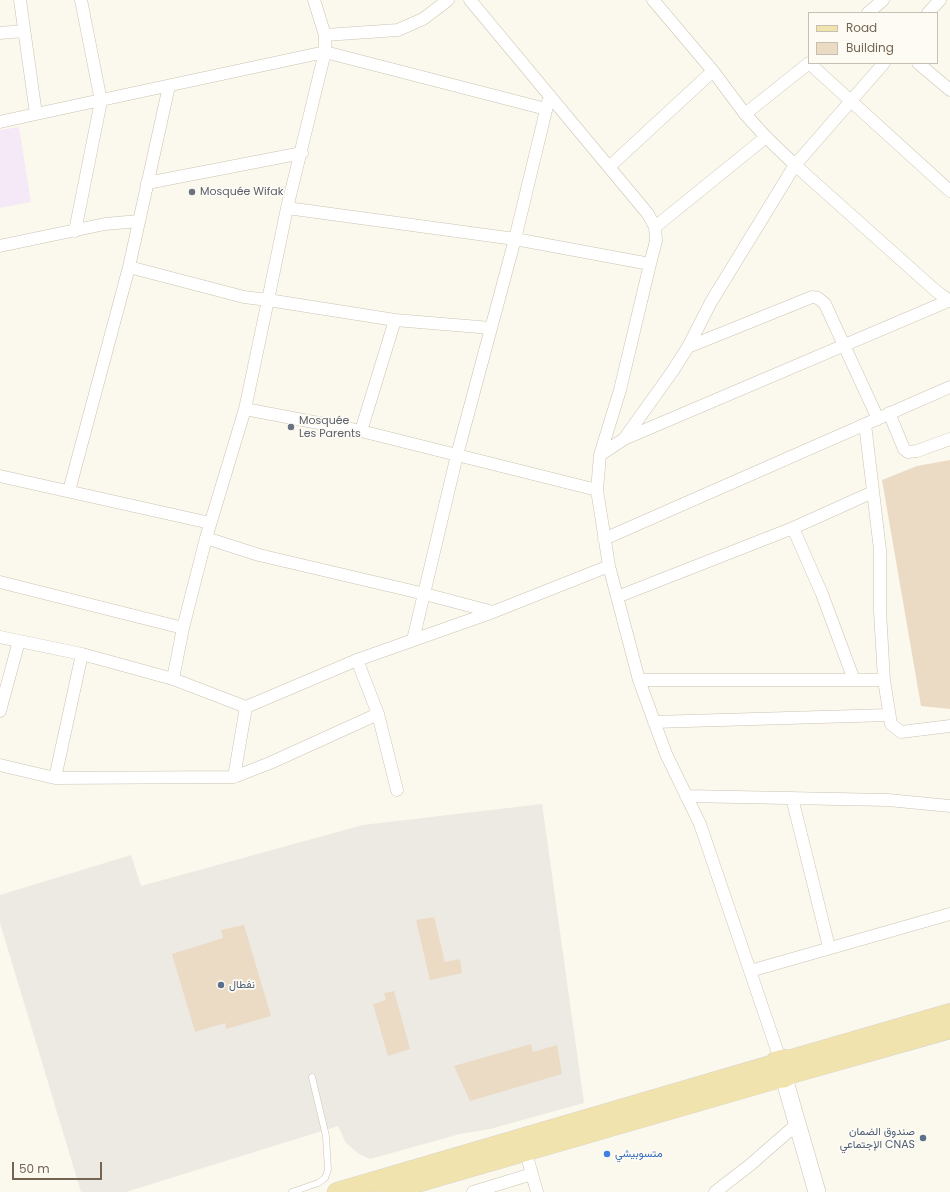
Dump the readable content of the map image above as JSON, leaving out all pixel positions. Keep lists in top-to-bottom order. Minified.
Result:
{"places":["Mosquée Wifak","Mosquée Les Parents","نفطال","صندوق الضمان الإجتماعي CNAS","متسوبيشي"],"legend":["Road","Building"],"scale_bar":"50 m"}
